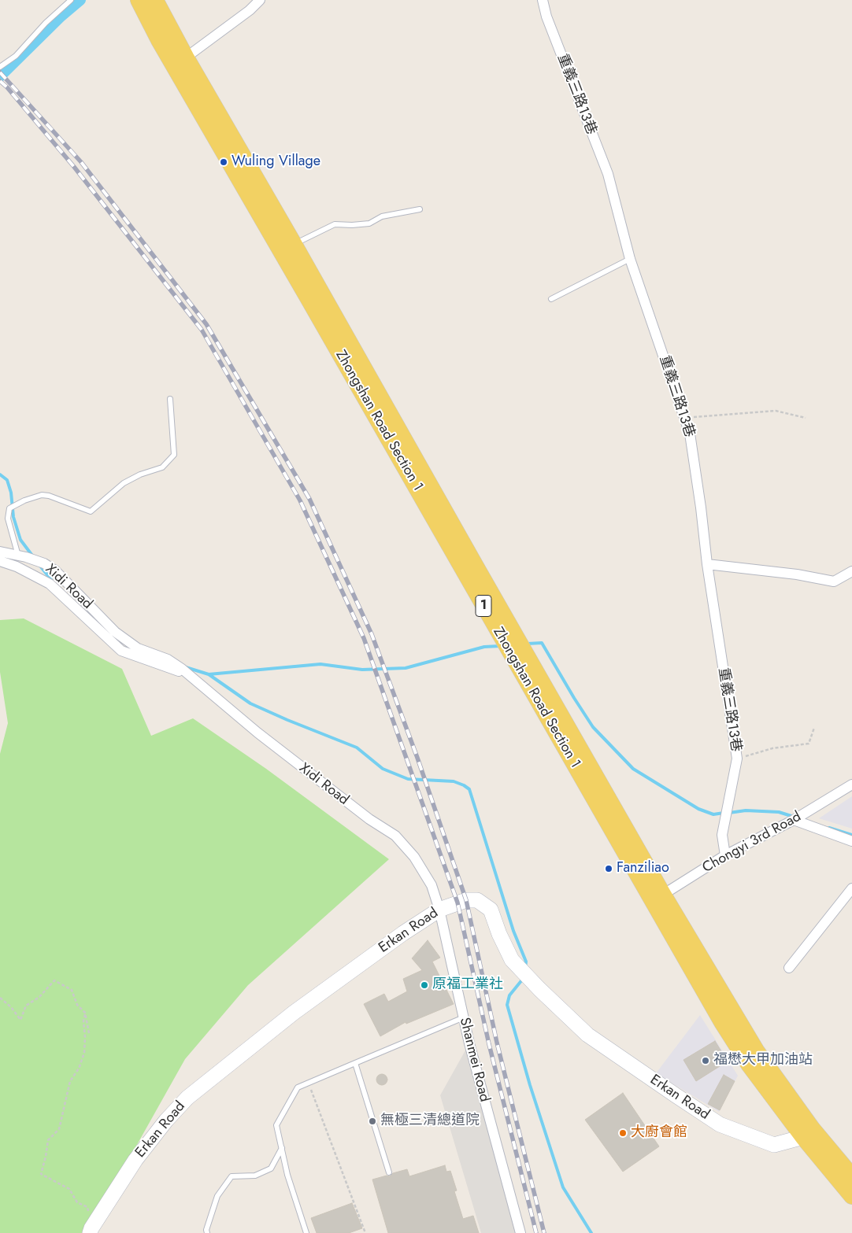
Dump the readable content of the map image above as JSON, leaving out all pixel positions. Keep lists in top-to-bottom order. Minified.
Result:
{"streets":{"main road":["Zhongshan Road Section 1","1"],"street":["重義三路13巷","Xidi Road","Chongyi 3rd Road","Erkan Road","Shanmei Road"]},"crossings":[["重義三路13巷","Chongyi 3rd Road"],["Zhongshan Road Section 1","Chongyi 3rd Road"],["Zhongshan Road Section 1","Erkan Road"],["Xidi Road","Erkan Road"],["Xidi Road","Shanmei Road"],["Erkan Road","Shanmei Road"]],"places":["Wuling Village","Fanziliao","原福工業社","福懋大甲加油站","無極三清總道院","大廚會館"]}
